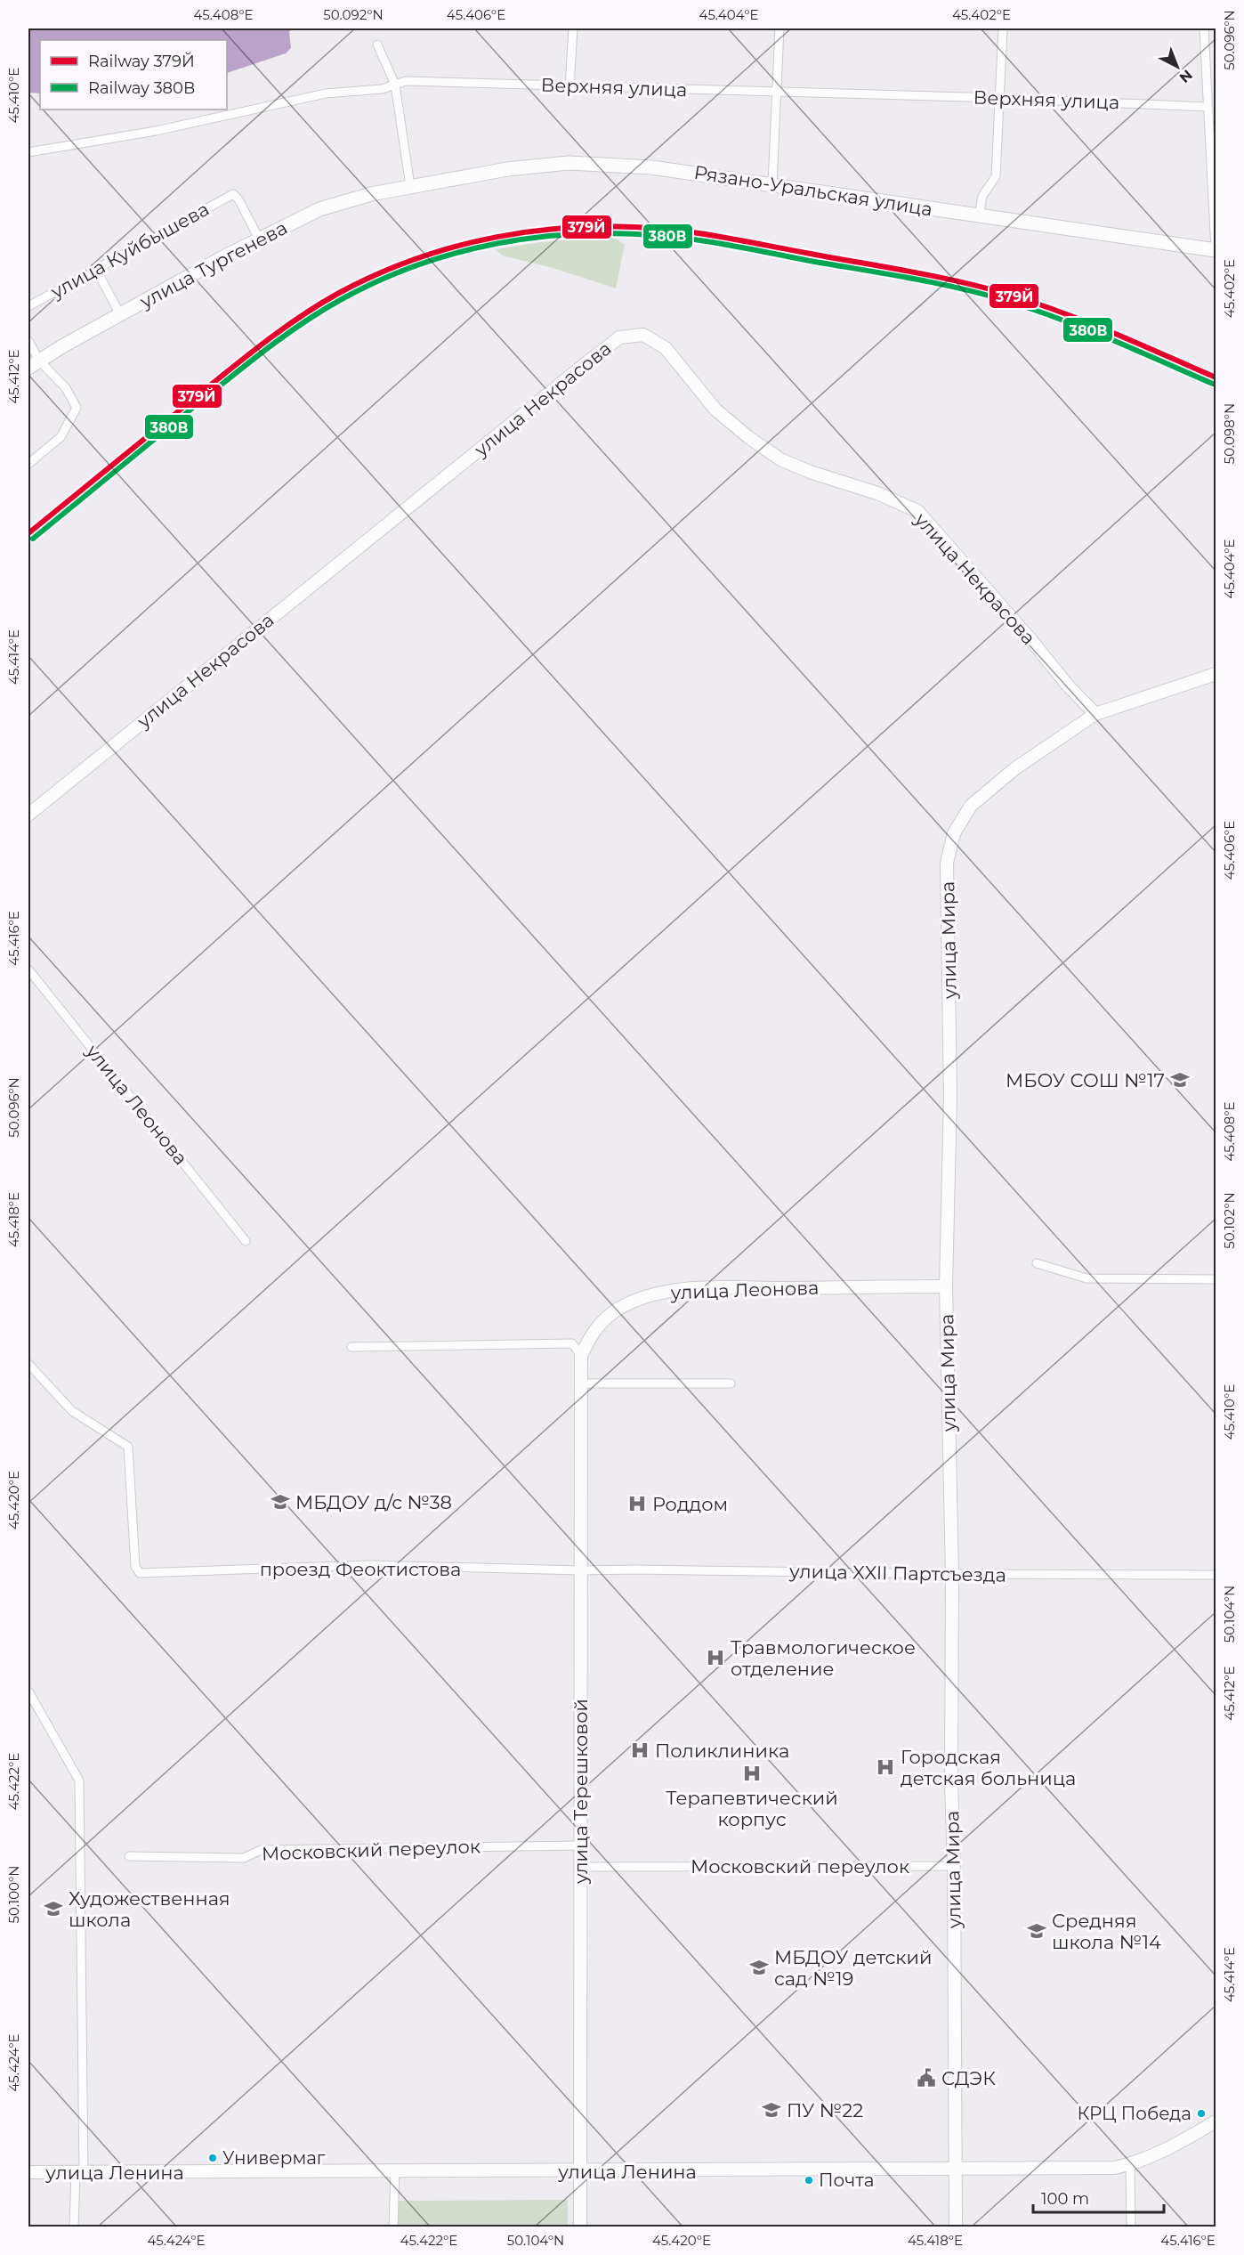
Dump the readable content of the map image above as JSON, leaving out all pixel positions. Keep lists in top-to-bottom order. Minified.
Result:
{"streets":{"main road":["Рязано-Уральская улица","улица Тургенева"],"street":["Верхняя улица","улица Куйбышева","улица Некрасова","улица Мира","улица Леонова","проезд Феоктистова","улица XXII Партсъезда","улица Терешковой","Московский переулок","улица Ленина"]},"crossings":[["Рязано-Уральская улица","улица Тургенева"],["улица Куйбышева","улица Тургенева"],["улица Некрасова","улица Мира"],["улица Мира","улица Леонова"],["улица Мира","улица XXII Партсъезда"],["улица Мира","Московский переулок"],["улица Мира","улица Ленина"],["улица Леонова","улица Терешковой"],["проезд Феоктистова","улица XXII Партсъезда"],["проезд Феоктистова","улица Терешковой"],["улица XXII Партсъезда","улица Терешковой"],["улица Терешковой","Московский переулок"],["улица Терешковой","улица Ленина"]],"places":{"school or university":["МБОУ СОШ №17","МБДОУ д/с №38","Художественная школа","Средняя школа №14","МБДОУ детский сад №19","ПУ №22"],"hospital":["Роддом","Травмологическое отделение","Поликлиника","Городская детская больница","Терапевтический корпус"],"public building":["СДЭК"],"other":["КРЦ Победа","Универмаг","Почта"]},"lines":["rail line 379Й","rail line 380В"],"legend":["Railway 379Й","Railway 380В"],"scale_bar":"100 m","north":"bottom right","coordinates":["45.408°E","50.092°N","45.406°E","45.404°E","45.402°E","50.096°N","45.410°E","45.412°E","50.098°N","45.414°E","45.416°E","45.418°E","50.102°N","45.420°E","50.104°N","45.422°E","50.100°N","45.424°E"]}
